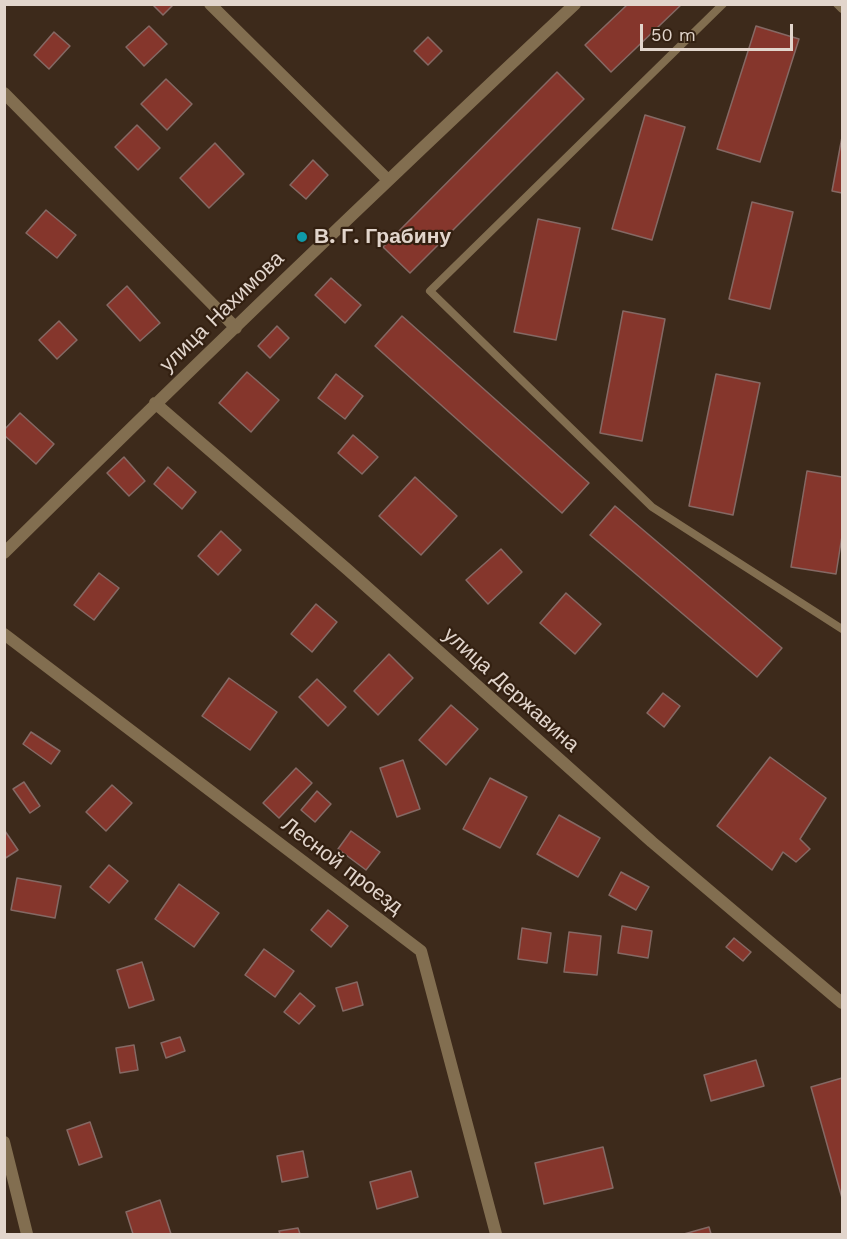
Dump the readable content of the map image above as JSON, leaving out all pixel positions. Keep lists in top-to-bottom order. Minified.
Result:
{"streets":{"street":["улица Нахимова","улица Державина","Лесной проезд"]},"crossings":[["улица Нахимова","улица Державина"]],"places":["В. Г. Грабину"],"scale_bar":"50 m"}
